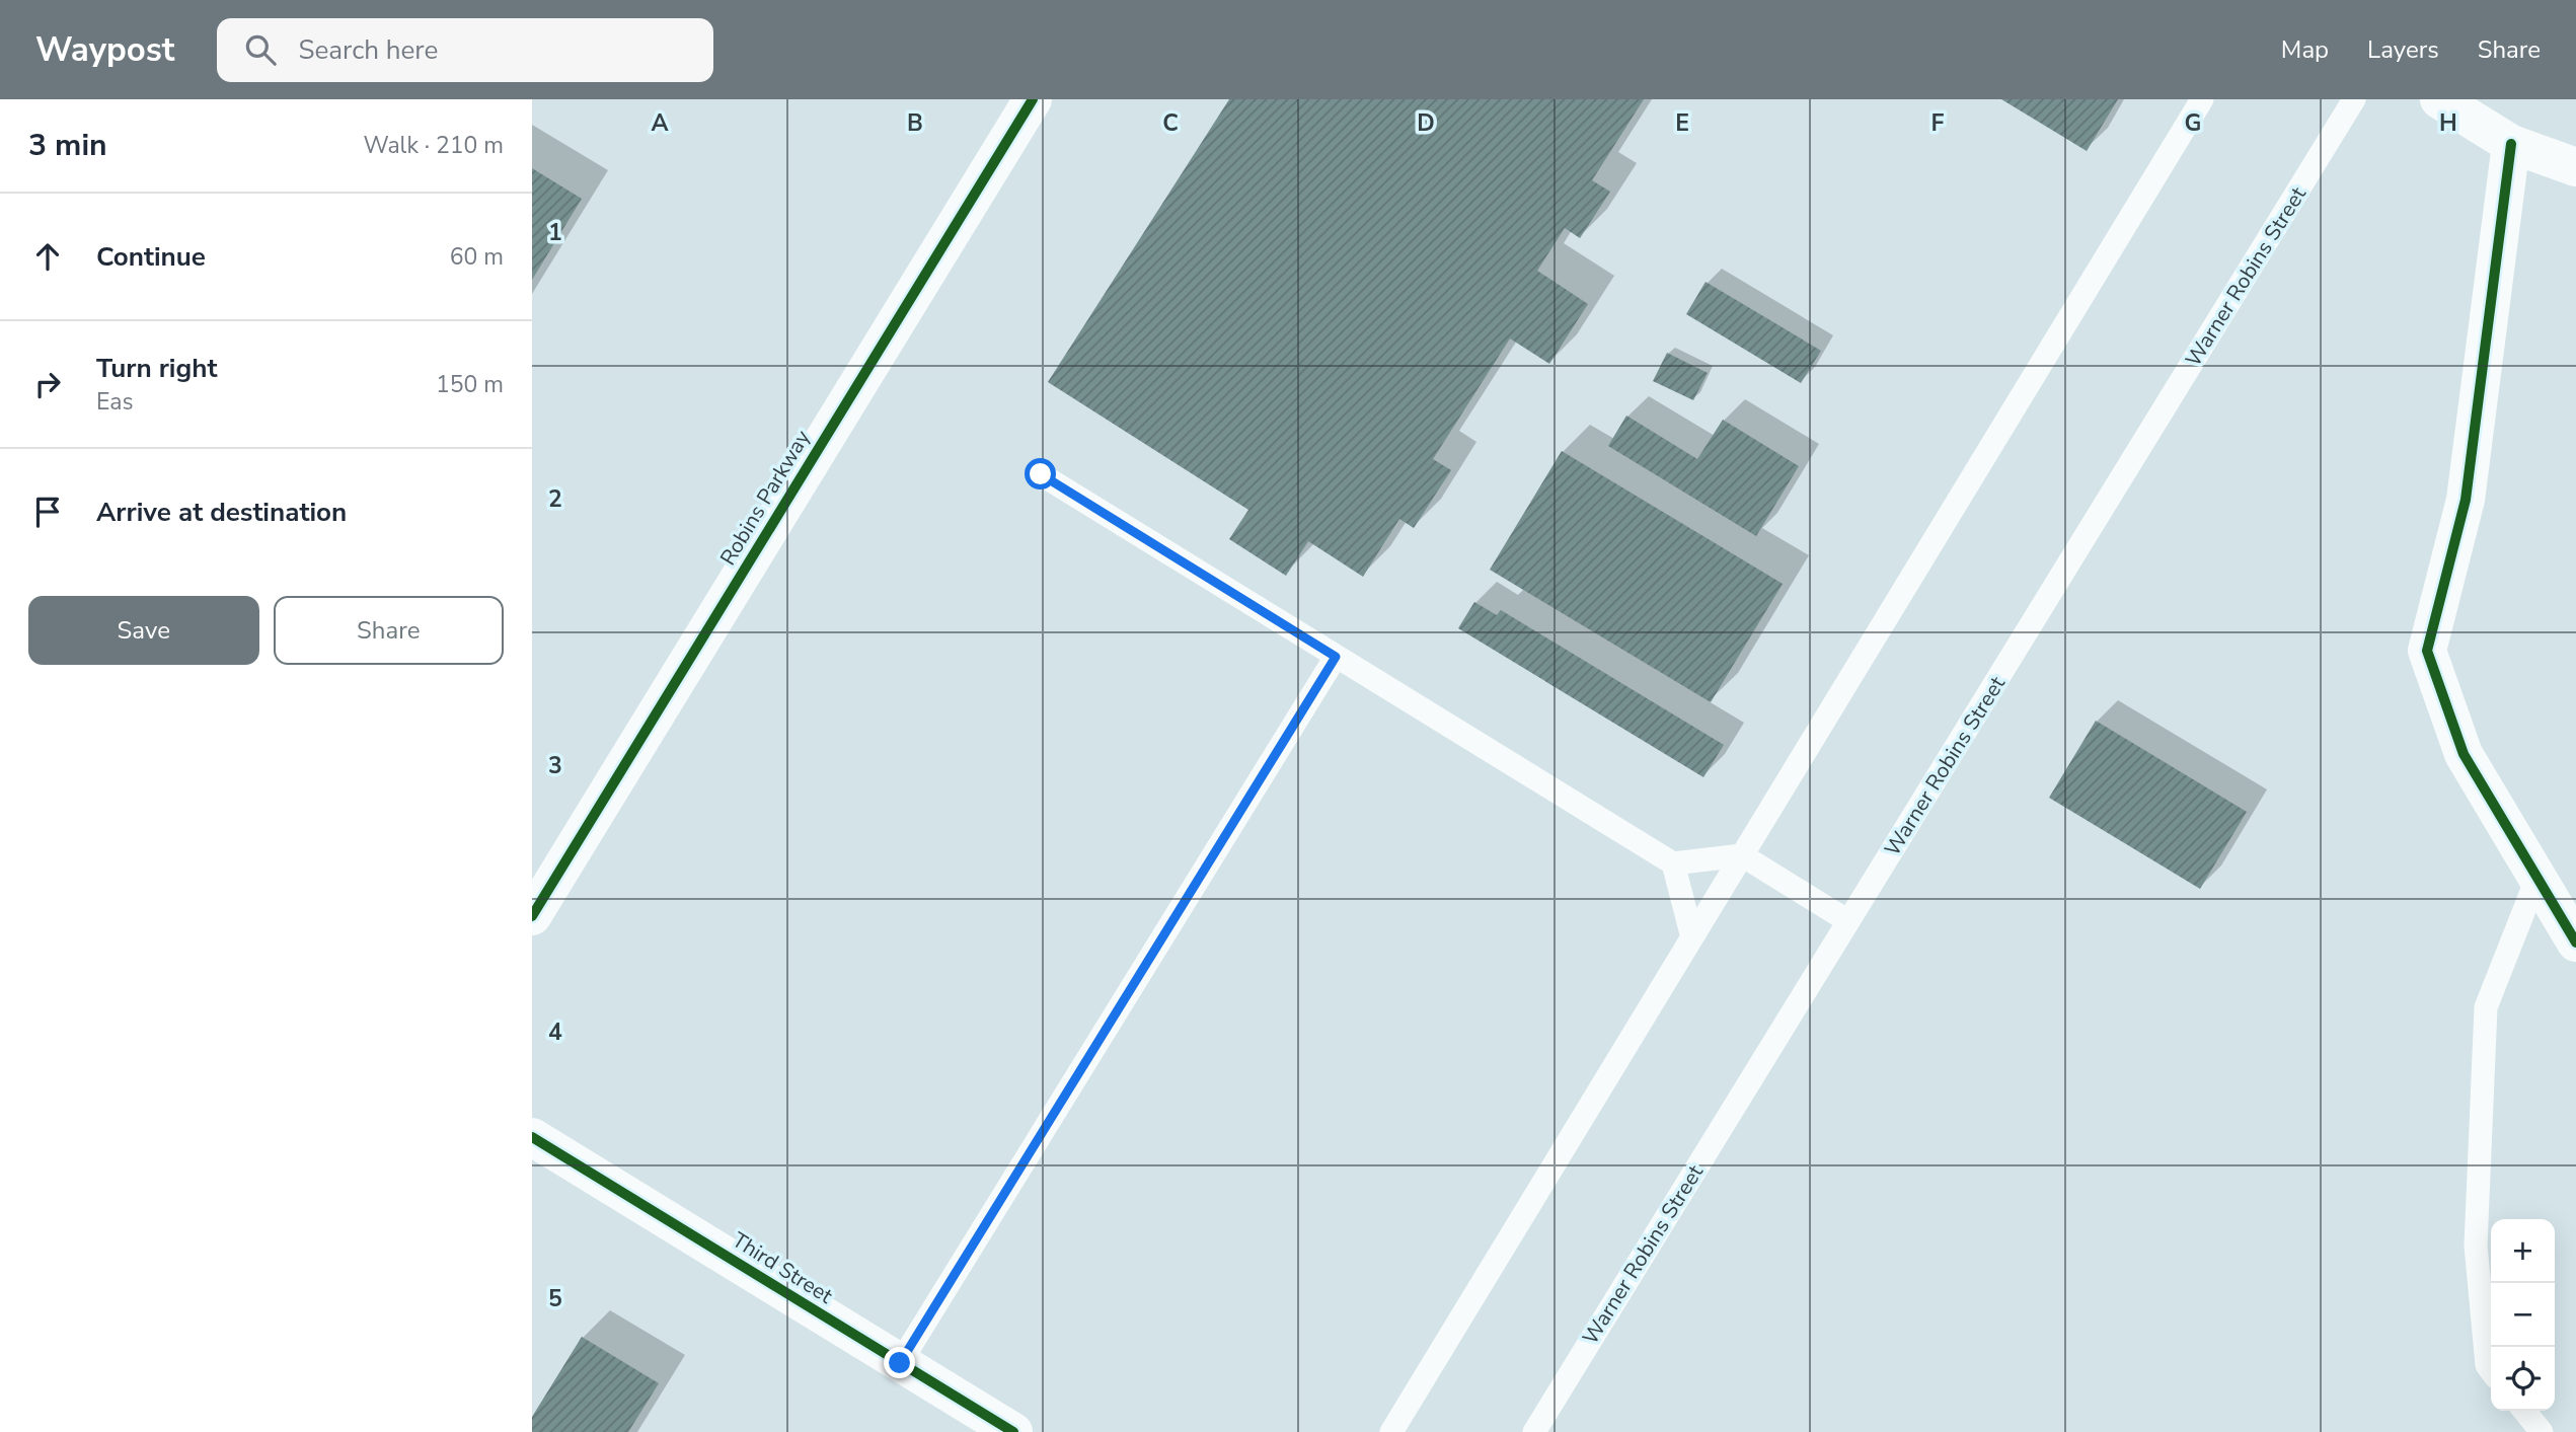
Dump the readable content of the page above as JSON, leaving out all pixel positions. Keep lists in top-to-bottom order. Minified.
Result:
{"streets":{"street":["Robins Parkway","Third Street"],"lane":["Warner Robins Street"]},"page":{"header":"Waypost","search":"Search here","nav":["Map","Layers","Share"],"heading":["3 min","Walk · 210 m"],"list":[["Continue","60 m"],["Turn right","Eas","150 m"],"Arrive at destination"],"buttons":["Save","Share"],"map_buttons":["+","−"]},"grid":{"columns":["A","B","C","D","E","F","G","H"],"rows":["1","2","3","4","5"]}}
